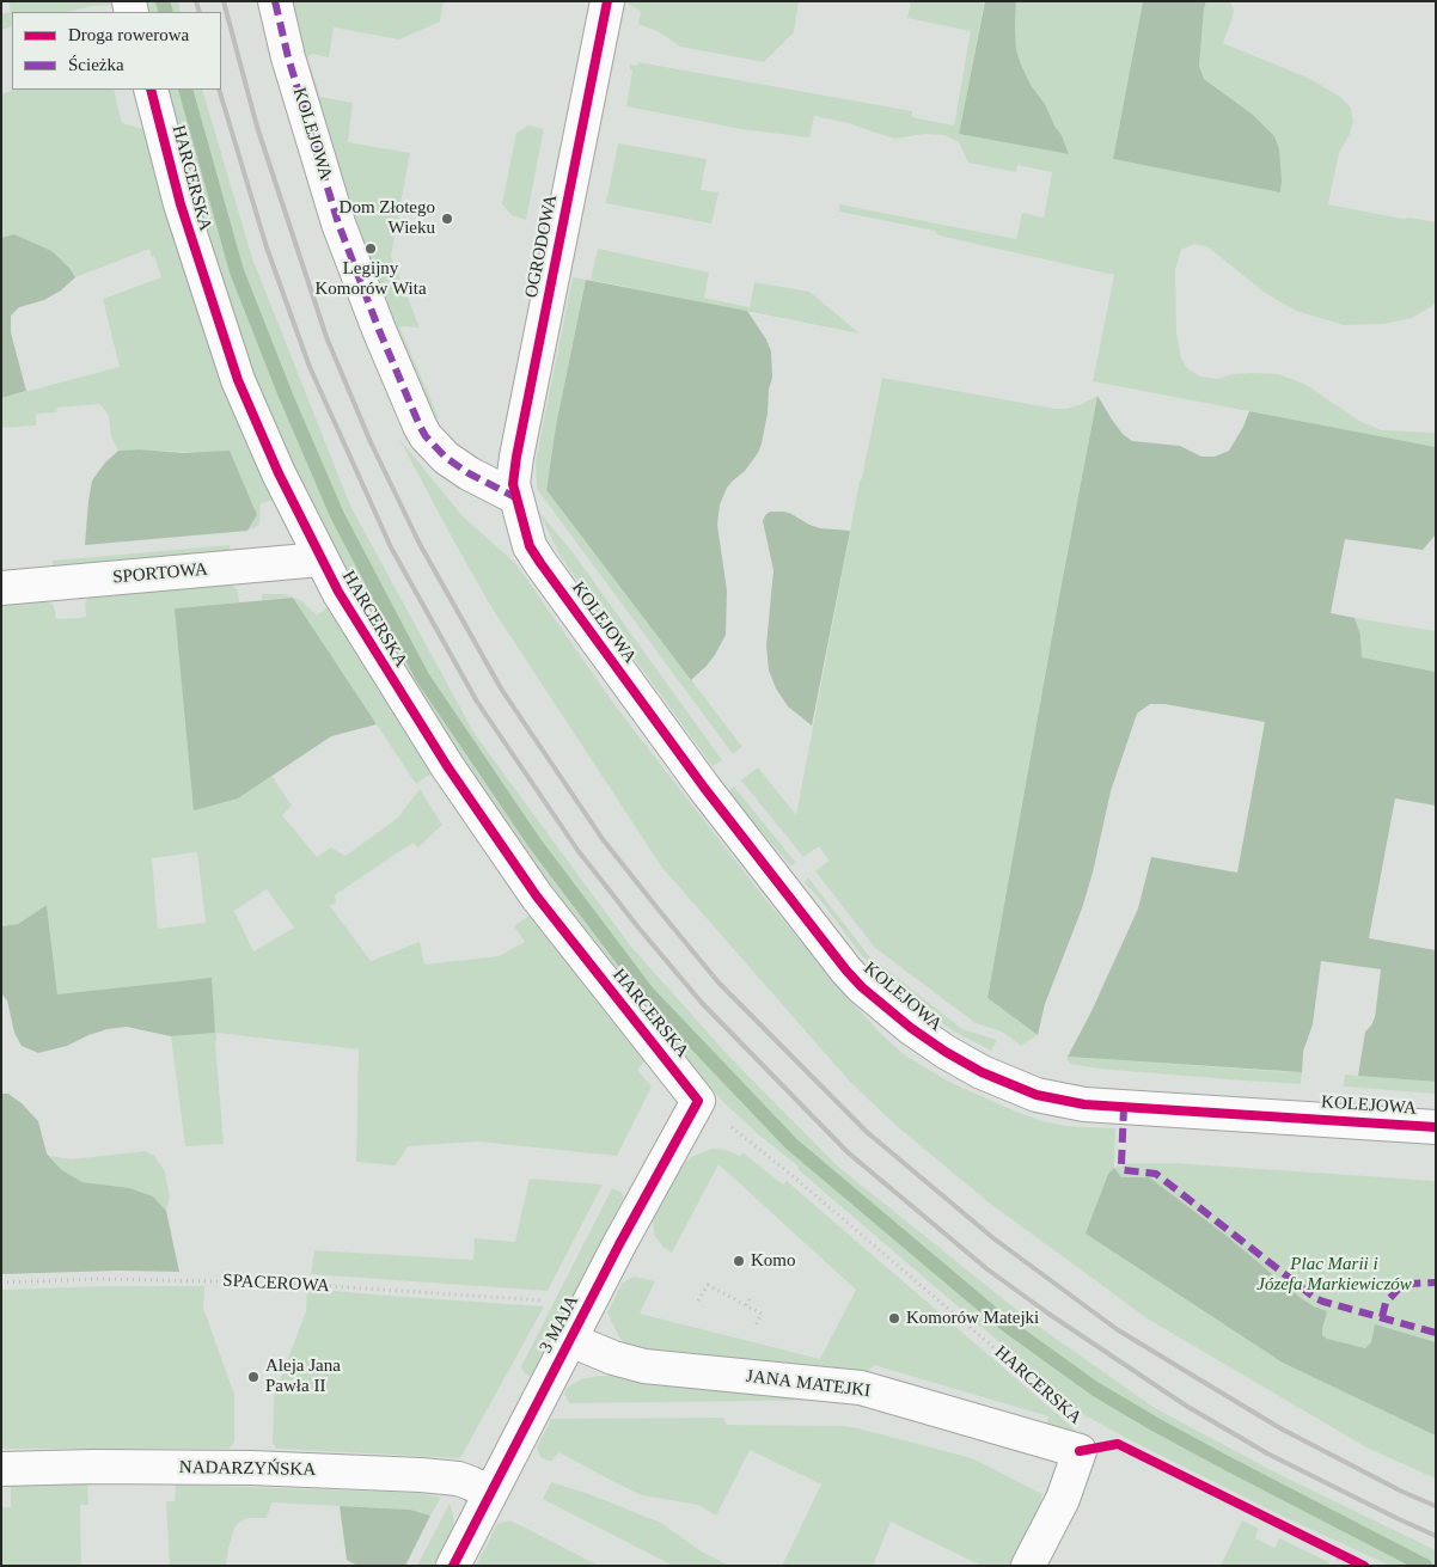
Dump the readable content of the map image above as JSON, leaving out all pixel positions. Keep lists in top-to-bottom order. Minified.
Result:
{"streets":{"street":["KOLEJOWA","HARCERSKA","OGRODOWA","SPORTOWA","3 MAJA","JANA MATEJKI","NADARZYŃSKA"],"path":["SPACEROWA"]},"crossings":[["KOLEJOWA","OGRODOWA"],["HARCERSKA","SPORTOWA"],["HARCERSKA","3 MAJA"],["3 MAJA","JANA MATEJKI"],["3 MAJA","NADARZYŃSKA"]],"parks":["Plac Marii i Józefa Markiewiczów"],"places":["Dom Złotego Wieku","Legijny Komorów Wita","Komo","Komorów Matejki","Aleja Jana Pawła II"],"legend":["Droga rowerowa","Ścieżka"]}
